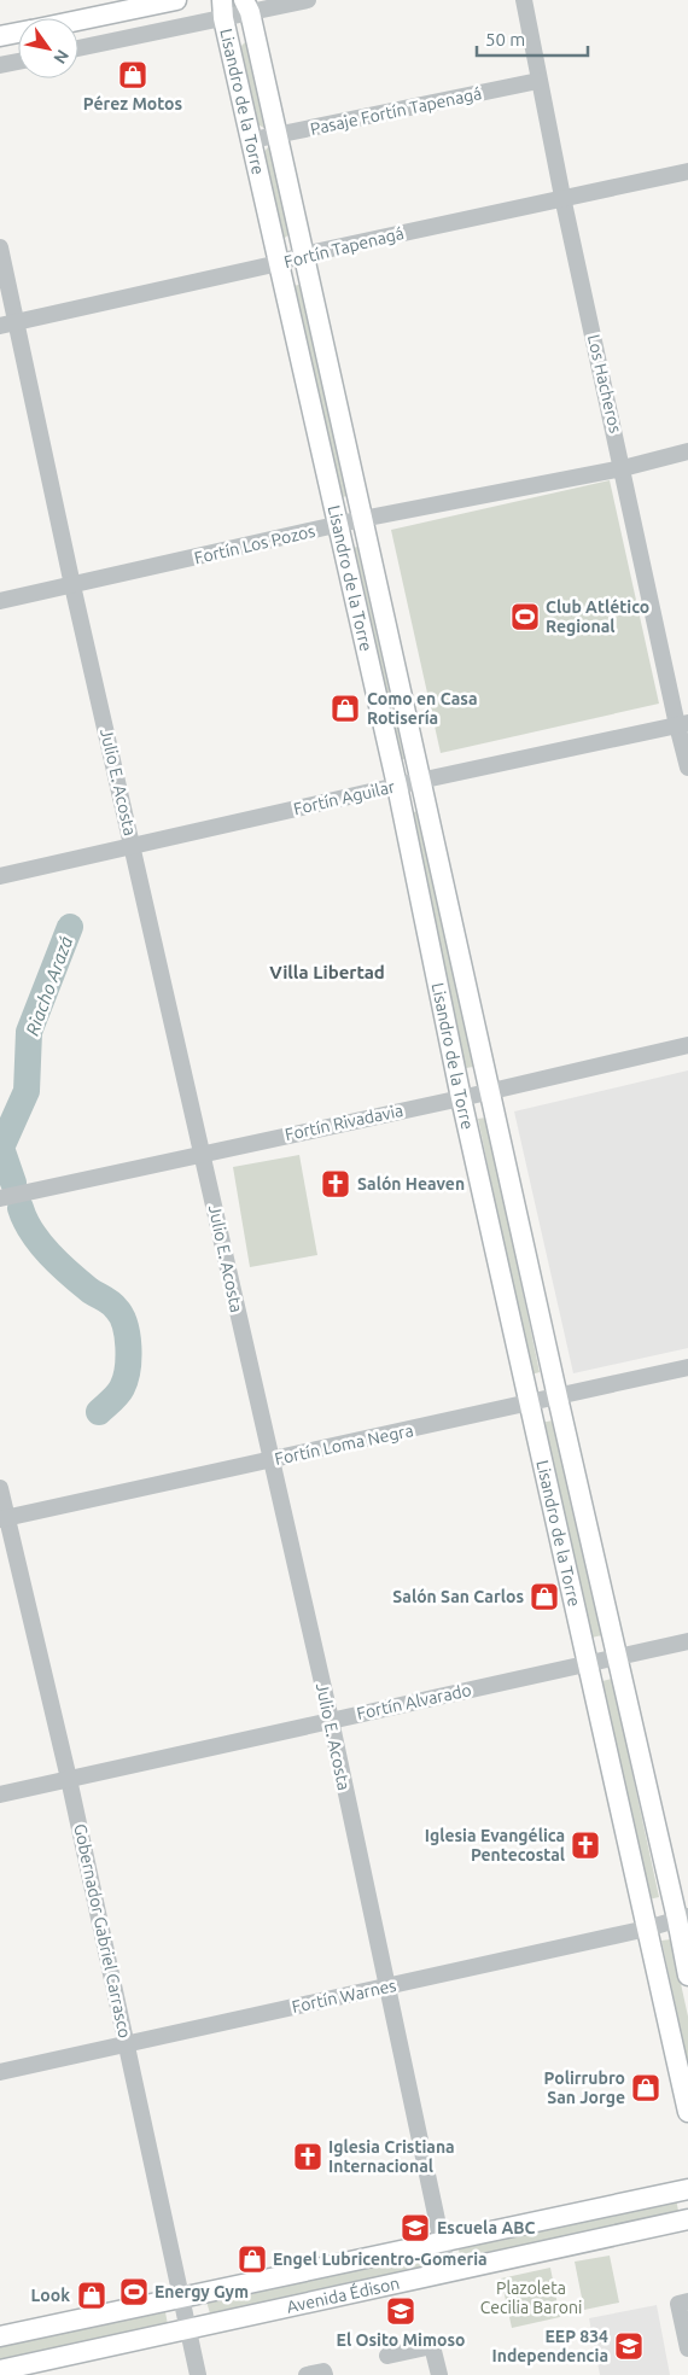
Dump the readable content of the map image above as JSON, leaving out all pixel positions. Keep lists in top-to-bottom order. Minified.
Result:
{"streets":{"main road":["Lisandro de la Torre","Avenida Édison"],"street":["Pasaje Fortín Tapenagá","Fortín Tapenagá","Los Hacheros","Fortín Los Pozos","Julio E. Acosta","Fortín Aguilar","Fortín Rivadavia","Fortín Loma Negra","Fortín Alvarado","Gobernador Gabriel Carrasco","Fortín Warnes"]},"crossings":[["Lisandro de la Torre","Pasaje Fortín Tapenagá"],["Lisandro de la Torre","Fortín Tapenagá"],["Lisandro de la Torre","Fortín Los Pozos"],["Lisandro de la Torre","Fortín Aguilar"],["Lisandro de la Torre","Fortín Rivadavia"],["Lisandro de la Torre","Fortín Loma Negra"],["Lisandro de la Torre","Fortín Alvarado"],["Lisandro de la Torre","Fortín Warnes"],["Pasaje Fortín Tapenagá","Los Hacheros"],["Fortín Tapenagá","Los Hacheros"],["Fortín Tapenagá","Julio E. Acosta"],["Los Hacheros","Fortín Los Pozos"],["Los Hacheros","Fortín Aguilar"],["Fortín Los Pozos","Julio E. Acosta"],["Julio E. Acosta","Fortín Aguilar"],["Julio E. Acosta","Fortín Rivadavia"],["Julio E. Acosta","Fortín Loma Negra"],["Julio E. Acosta","Fortín Alvarado"],["Julio E. Acosta","Fortín Warnes"],["Julio E. Acosta","Avenida Édison"],["Fortín Loma Negra","Gobernador Gabriel Carrasco"],["Fortín Alvarado","Gobernador Gabriel Carrasco"],["Gobernador Gabriel Carrasco","Fortín Warnes"],["Gobernador Gabriel Carrasco","Avenida Édison"]],"districts":["Villa Libertad"],"water":["Riacho Arazá"],"parks":["Plazoleta Cecilia Baroni"],"places":{"shop":["Pérez Motos","Como en Casa Rotisería","Salón San Carlos","Polirrubro San Jorge","Engel Lubricentro-Gomeria","Look"],"sports":["Club Atlético Regional","Energy Gym"],"church":["Salón Heaven","Iglesia Evangélica Pentecostal","Iglesia Cristiana Internacional"],"school or university":["Escuela ABC","El Osito Mimoso","EEP 834 Independencia"]},"scale_bar":"50 m","north":"bottom right"}
